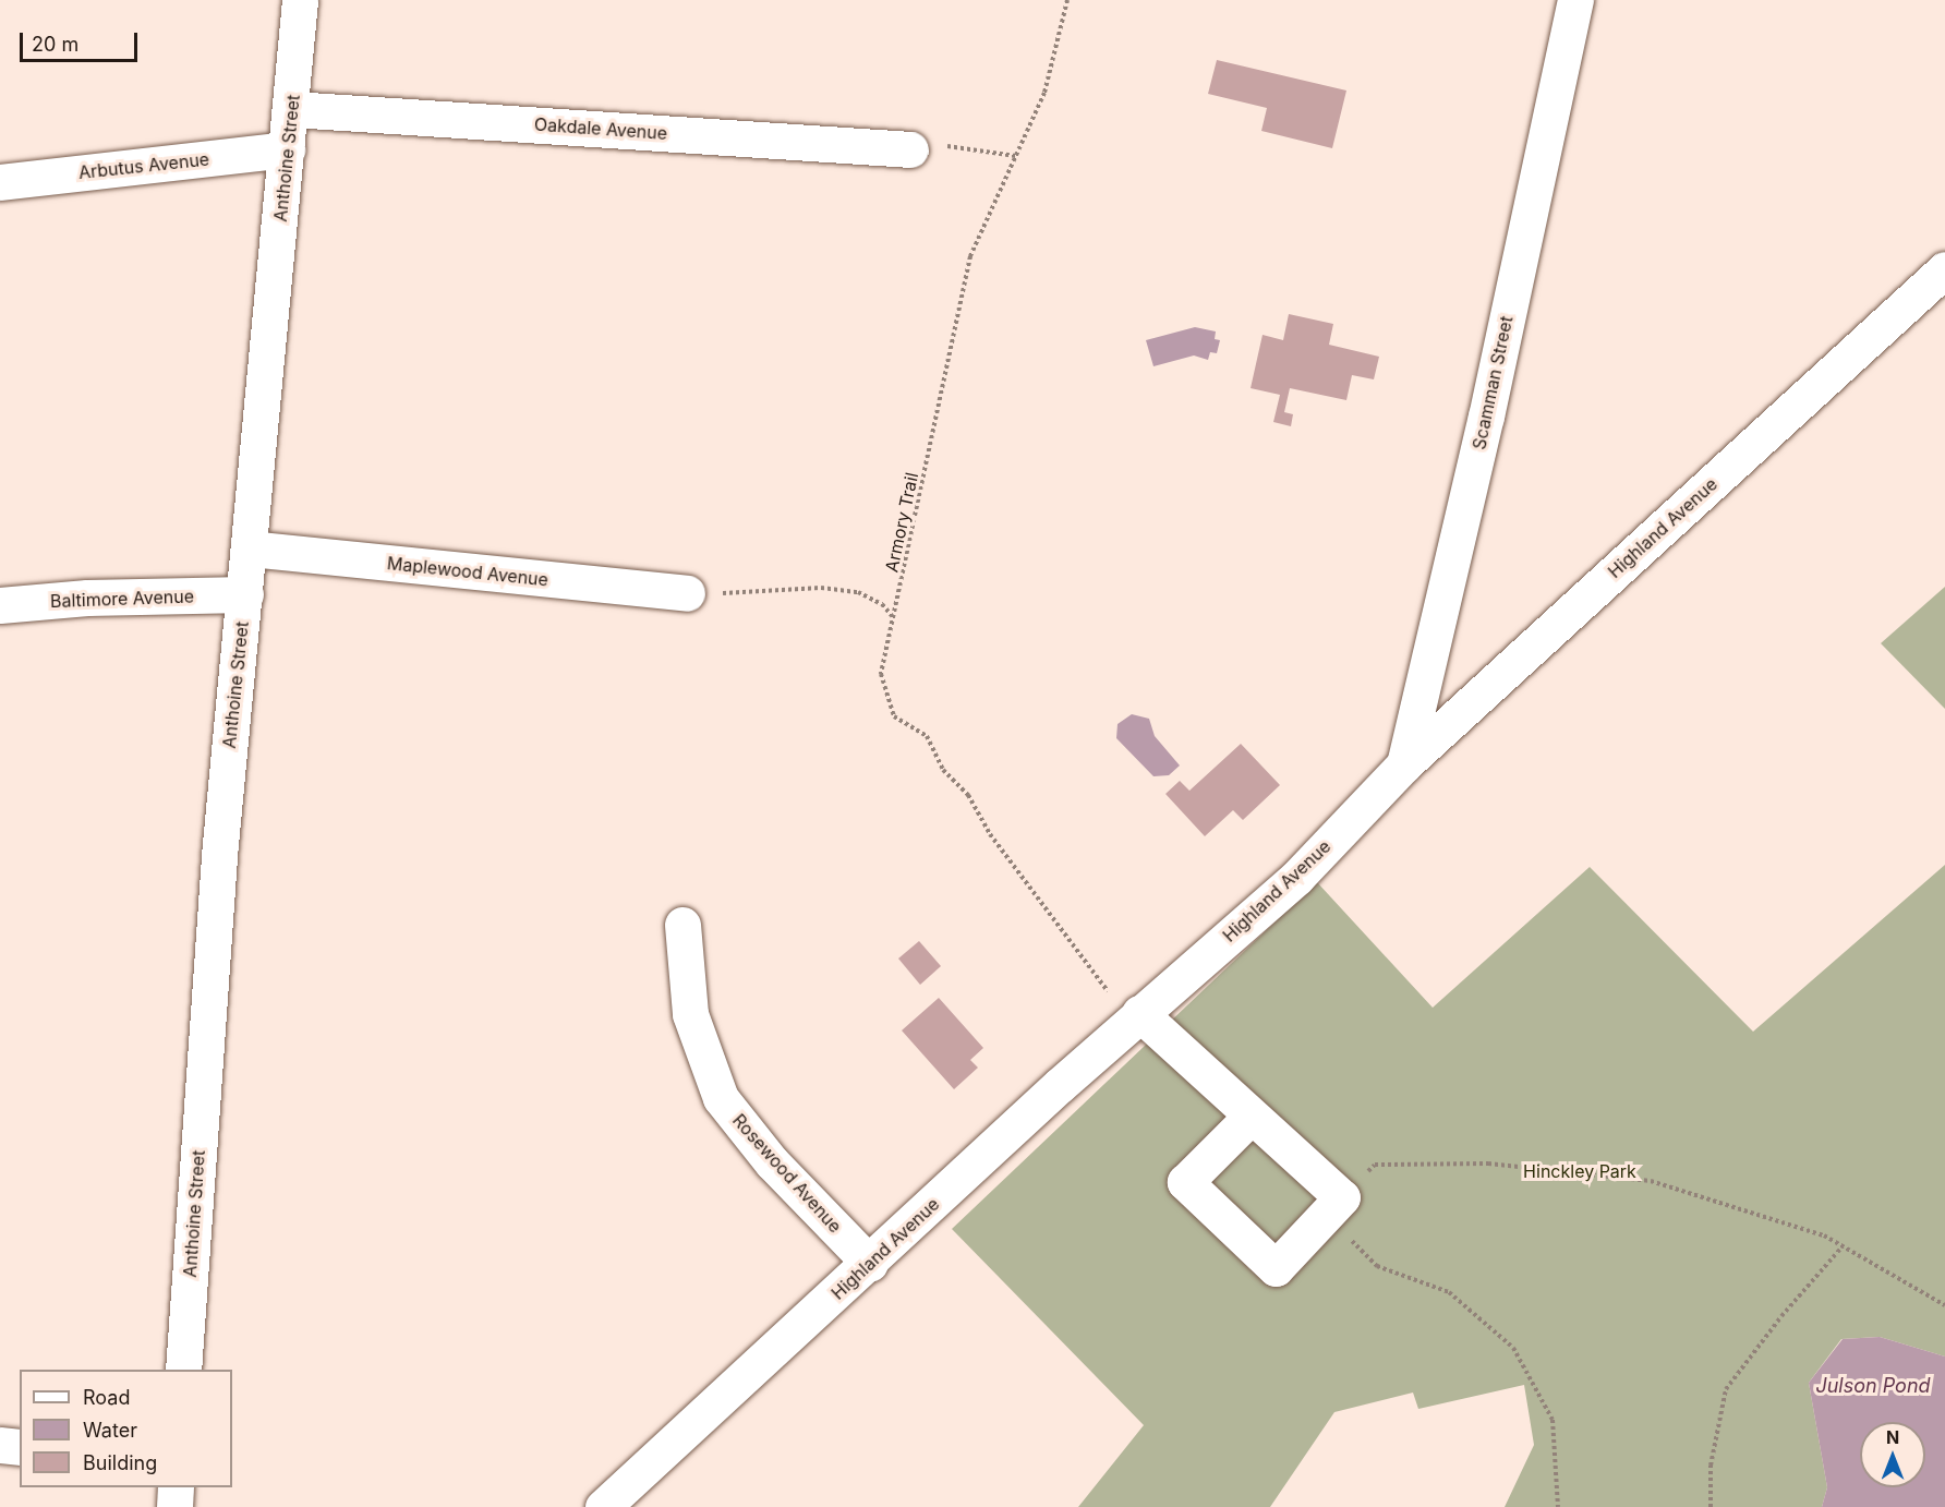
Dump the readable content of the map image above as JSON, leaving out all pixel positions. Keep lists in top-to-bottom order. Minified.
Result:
{"streets":{"street":["Oakdale Avenue","Anthoine Street","Arbutus Avenue","Scamman Street","Highland Avenue","Maplewood Avenue","Baltimore Avenue","Rosewood Avenue"],"path":["Armory Trail"]},"crossings":[["Oakdale Avenue","Anthoine Street"],["Anthoine Street","Arbutus Avenue"],["Anthoine Street","Maplewood Avenue"],["Anthoine Street","Baltimore Avenue"],["Scamman Street","Highland Avenue"],["Highland Avenue","Rosewood Avenue"]],"water":["Julson Pond"],"parks":["Hinckley Park"],"legend":["Road","Water","Building"],"scale_bar":"20 m","north":"top"}
